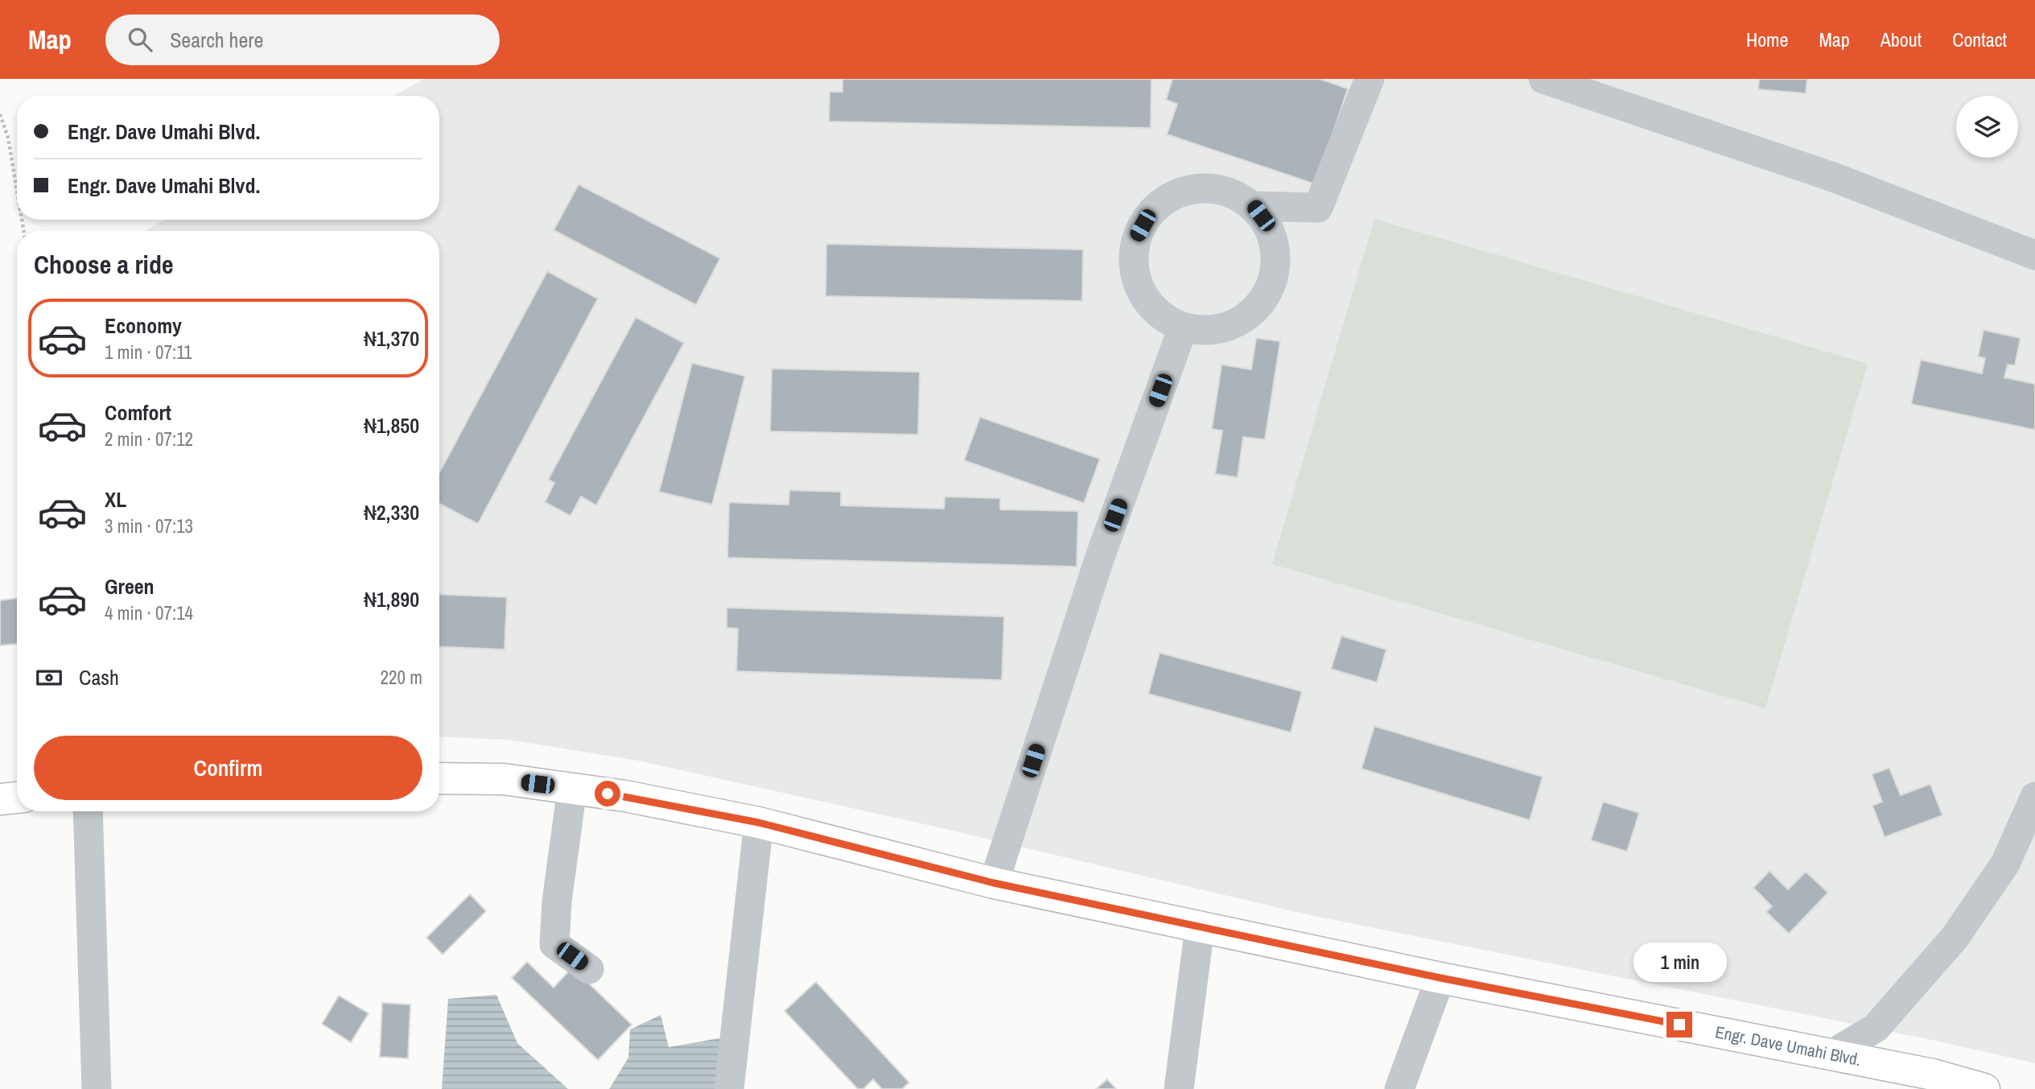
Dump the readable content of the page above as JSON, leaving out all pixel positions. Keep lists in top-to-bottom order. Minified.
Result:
{"streets":{"street":["Engr. Dave Umahi Blvd."]},"page":{"header":"Map","search":"Search here","nav":["Home","Map","About","Contact"],"banner":["Engr. Dave Umahi Blvd.","Engr. Dave Umahi Blvd."],"heading":"Choose a ride","list":[{"name":"Economy","note":"1 min · 07:11","value":"₦1,370"},{"name":"Comfort","note":"2 min · 07:12","value":"₦1,850"},{"name":"XL","note":"3 min · 07:13","value":"₦2,330"},{"name":"Green","note":"4 min · 07:14","value":"₦1,890"}],"pay":["Cash","220 m"],"buttons":"Confirm","bubble":"1 min"}}
